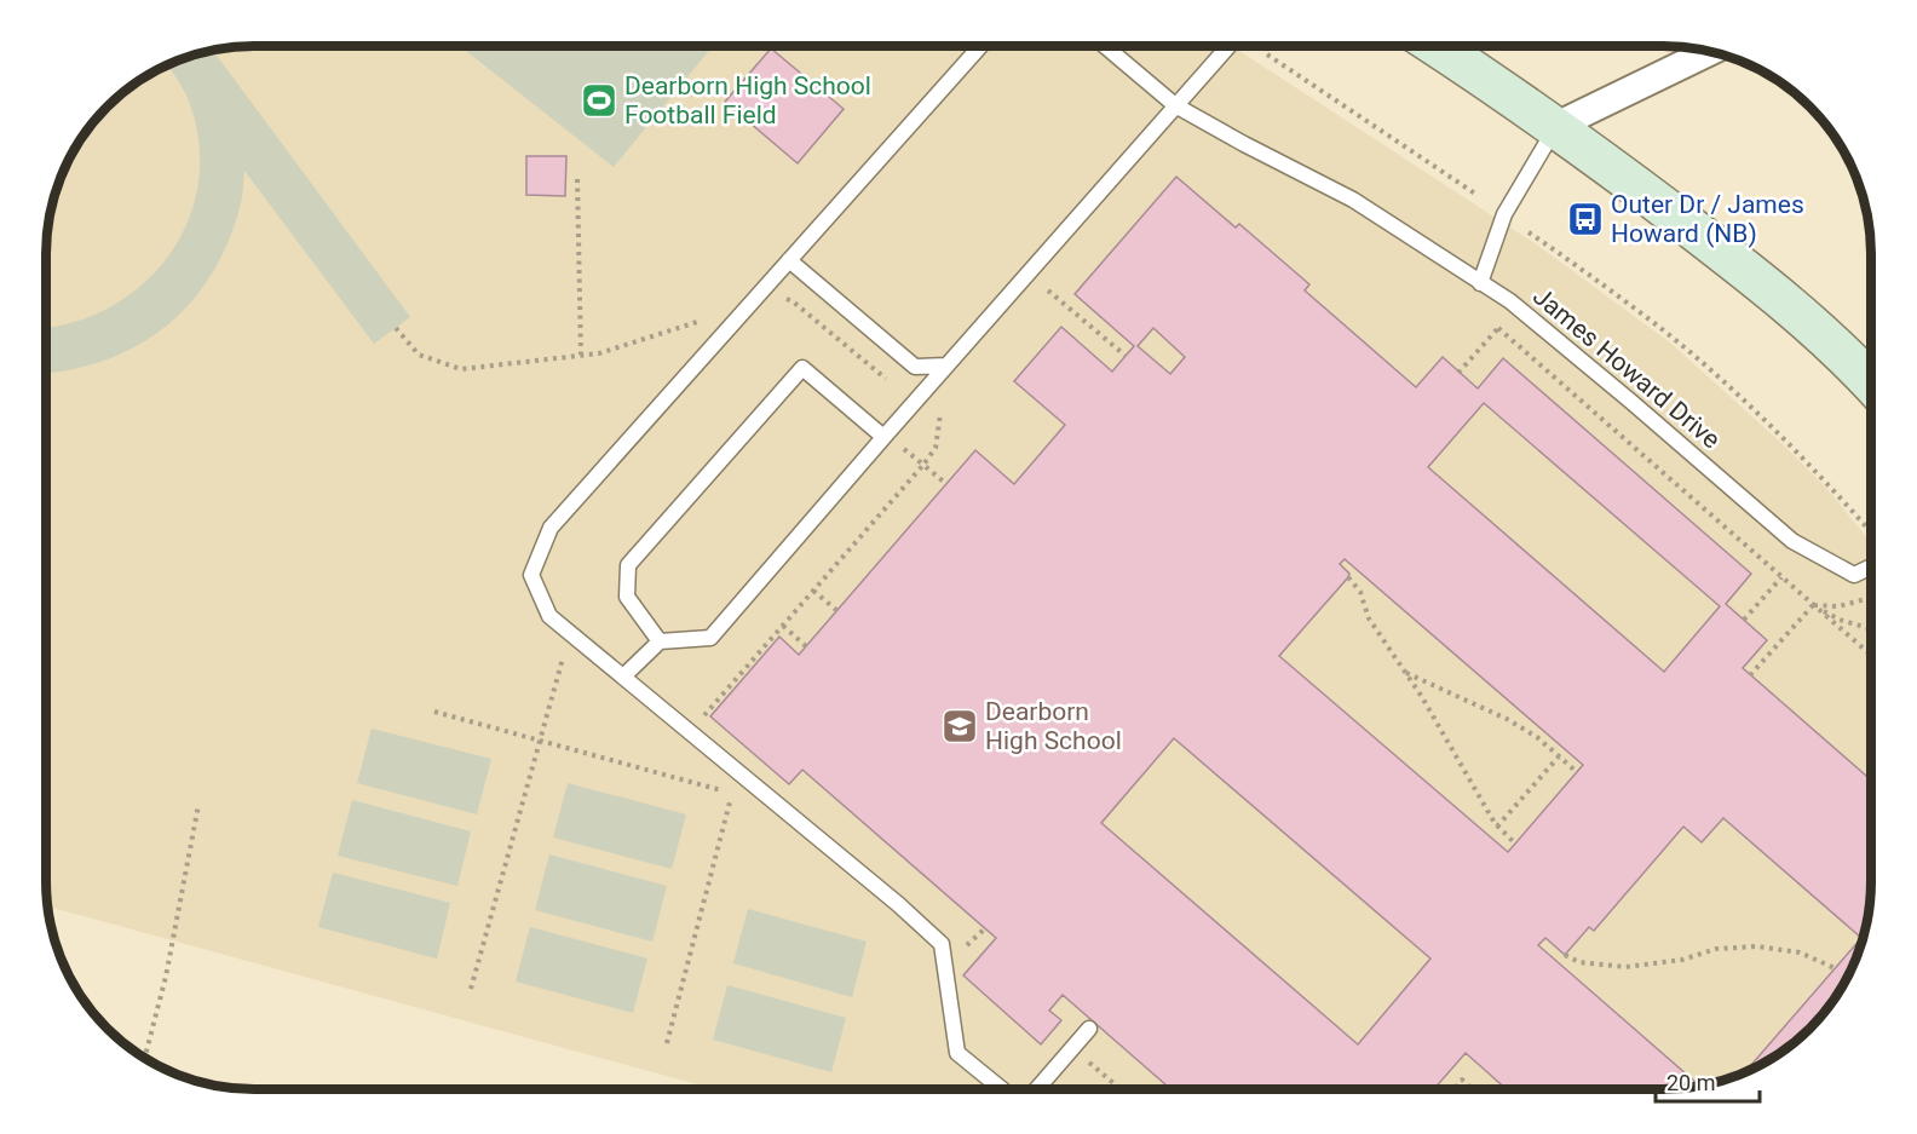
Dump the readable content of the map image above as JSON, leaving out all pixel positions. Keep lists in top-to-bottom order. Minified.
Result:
{"streets":{"lane":["James Howard Drive"]},"places":{"sports":["Dearborn High School Football Field"],"bus stop":["Outer Dr / James Howard (NB)"],"school or university":["Dearborn High School"]},"scale_bar":"20 m"}
